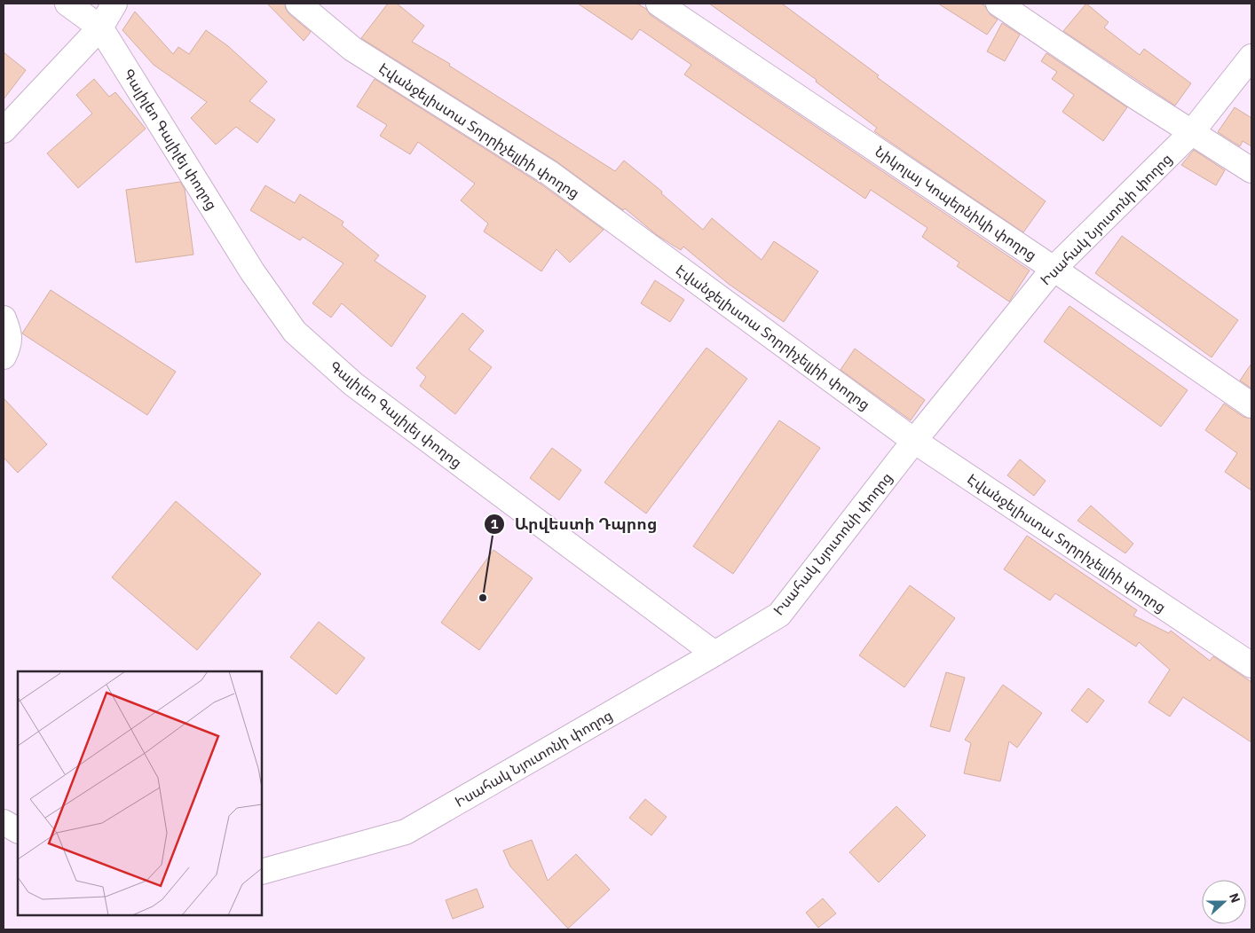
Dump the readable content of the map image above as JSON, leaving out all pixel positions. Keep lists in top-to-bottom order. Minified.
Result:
{"streets":{"street":["Էվանջելիստա Տորրիչելլիի փողոց","Գալիլեո Գալիլեյ փողոց","Նիկոլայ Կոպերնիկի փողոց","Իսահակ Նյուտոնի փողոց"]},"crossings":[["Էվանջելիստա Տորրիչելլիի փողոց","Իսահակ Նյուտոնի փողոց"],["Գալիլեո Գալիլեյ փողոց","Իսահակ Նյուտոնի փողոց"],["Նիկոլայ Կոպերնիկի փողոց","Իսահակ Նյուտոնի փողոց"]],"places":["Արվեստի Դպրոց"],"north":"right"}
